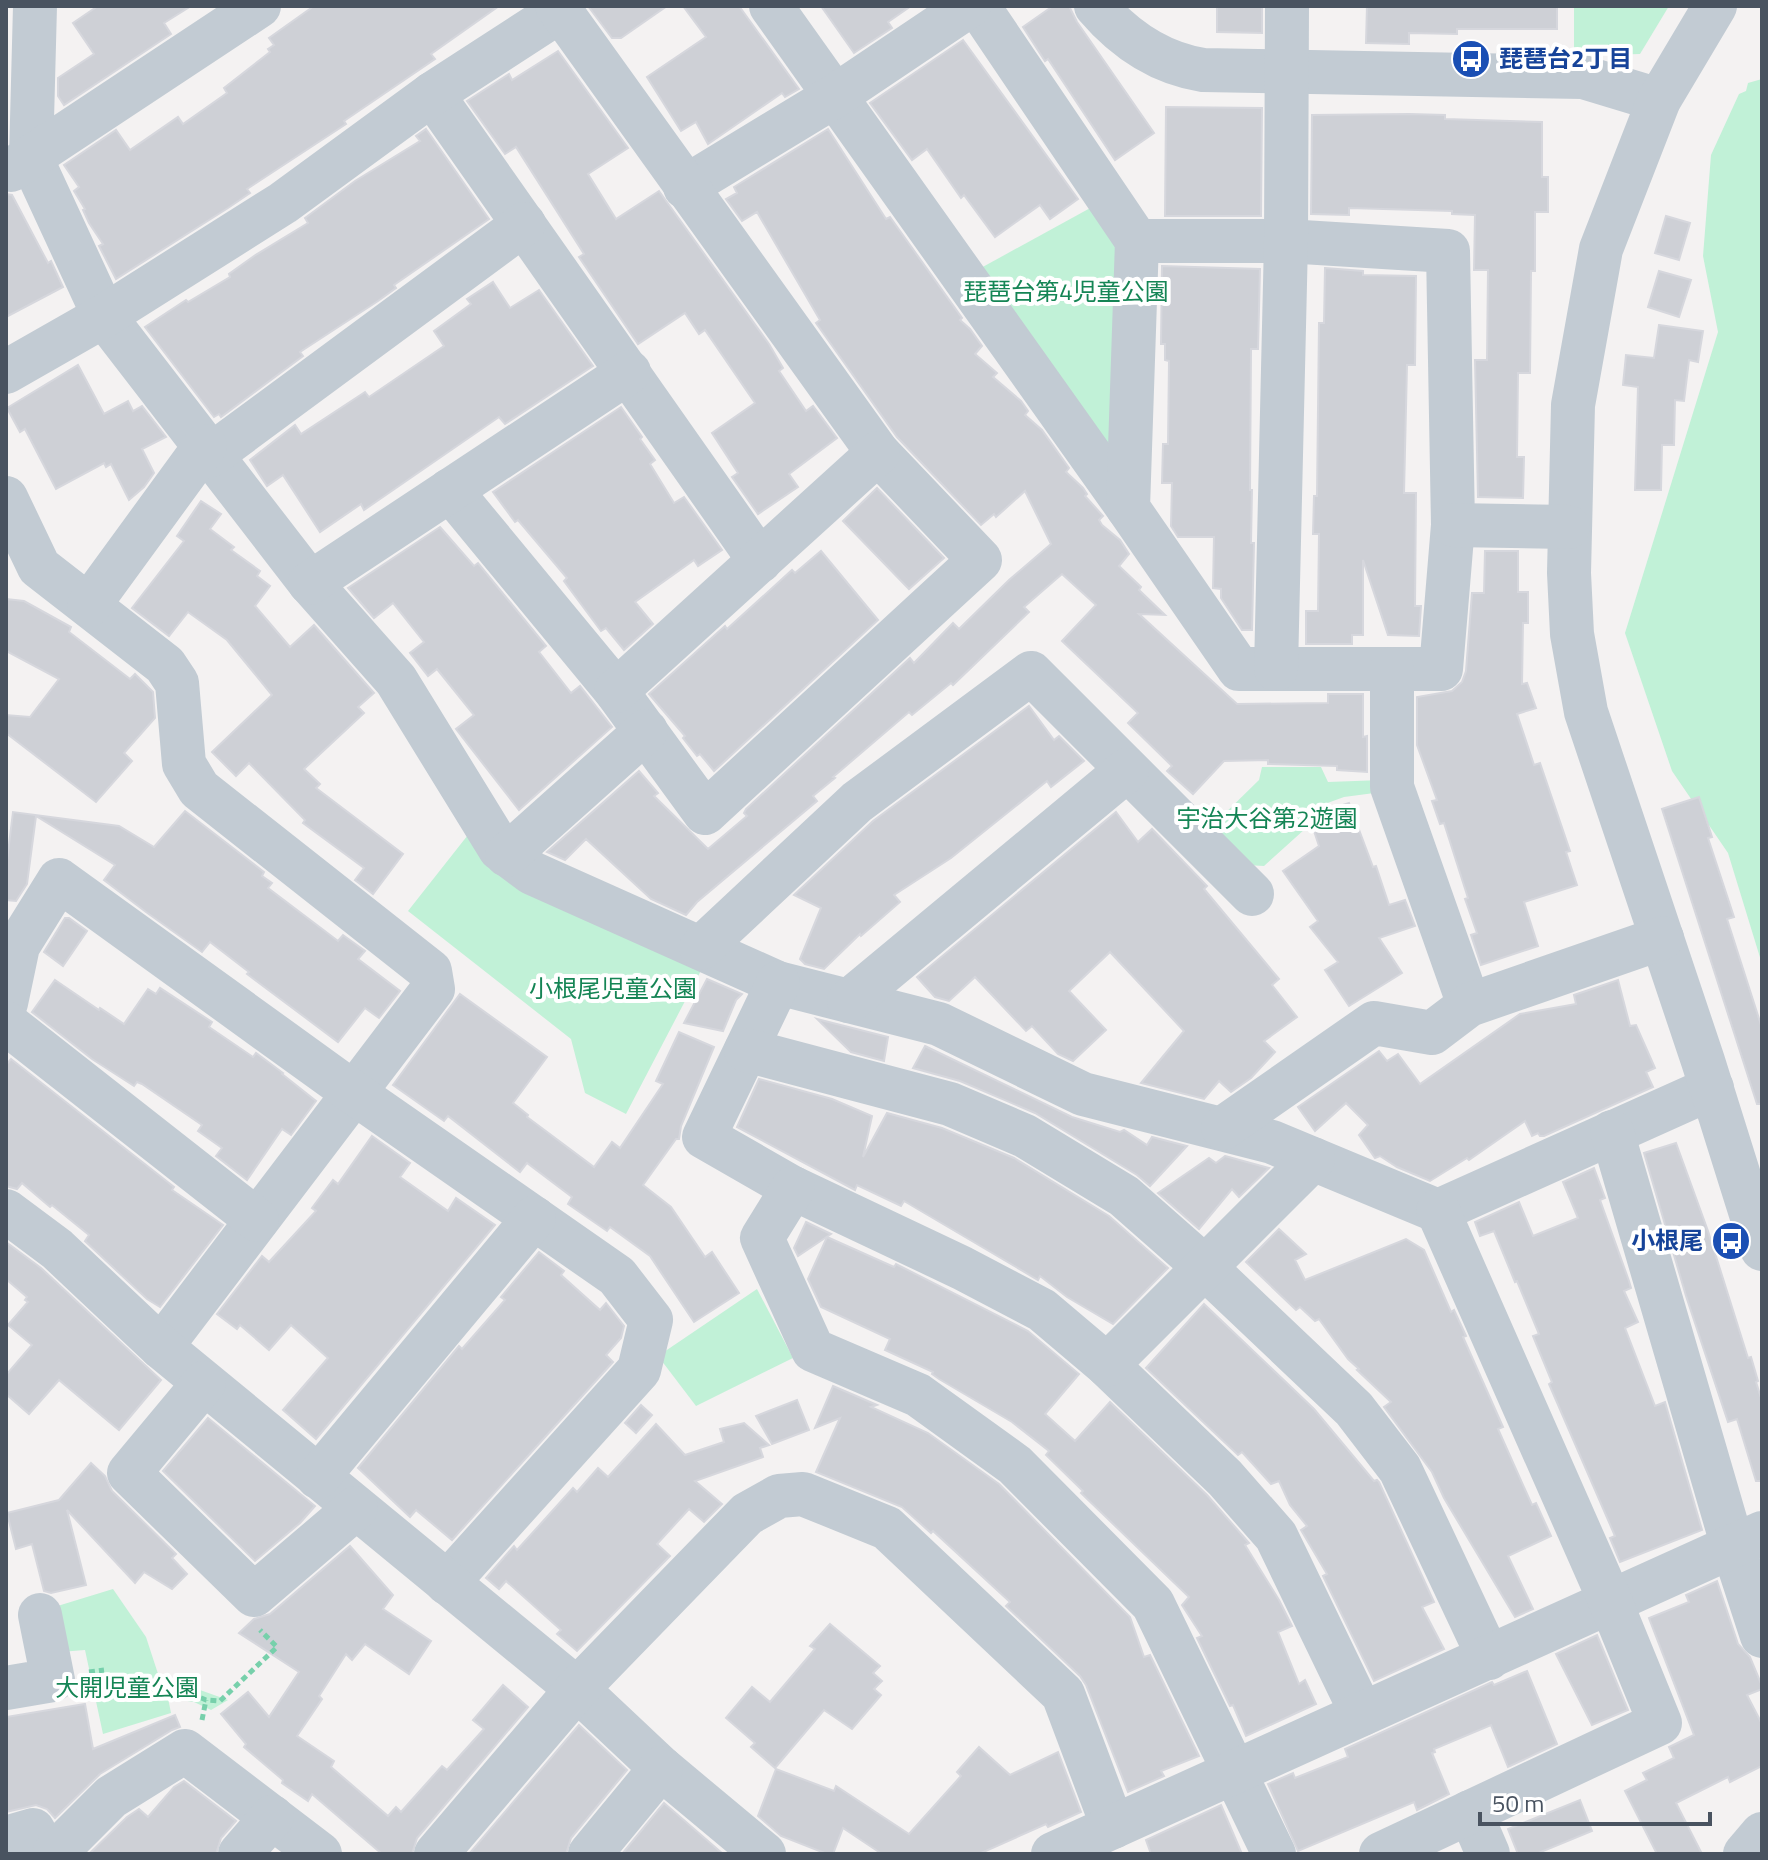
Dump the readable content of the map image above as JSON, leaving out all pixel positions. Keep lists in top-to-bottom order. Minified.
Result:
{"parks":["琵琶台第4児童公園","宇治大谷第2遊園","小根尾児童公園","大開児童公園"],"places":{"bus stop":["琵琶台2丁目","小根尾"]},"scale_bar":"50 m"}
